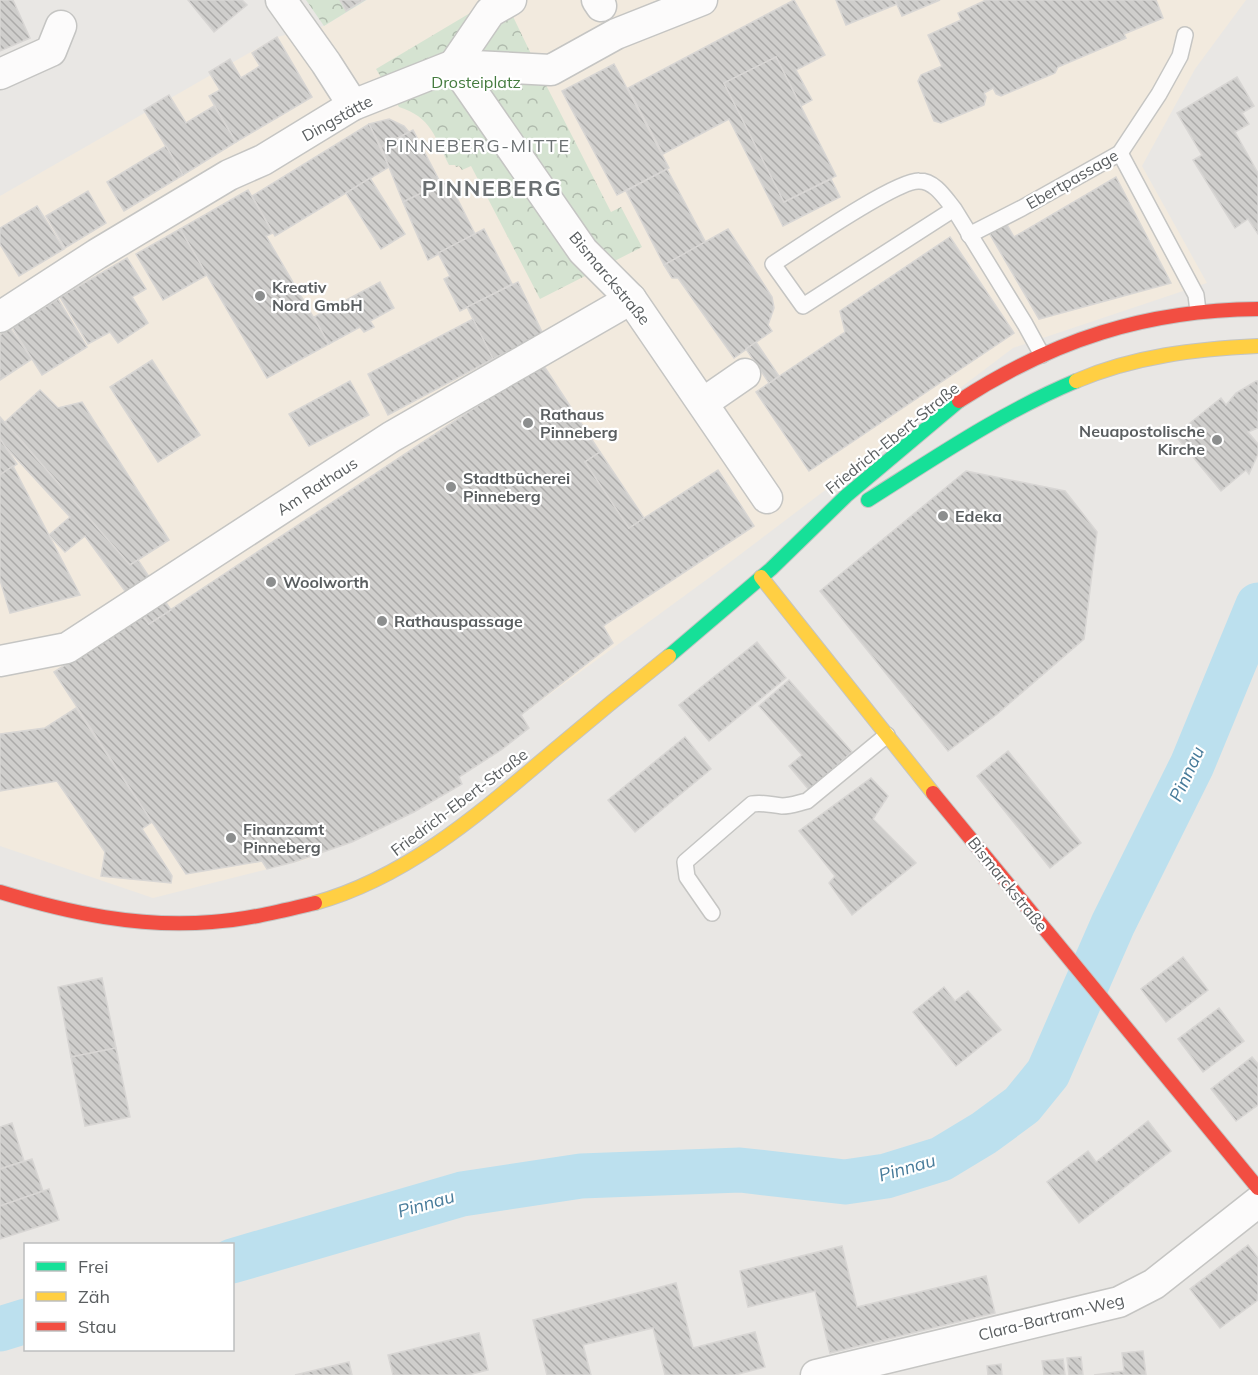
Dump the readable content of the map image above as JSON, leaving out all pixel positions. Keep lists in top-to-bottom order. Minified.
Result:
{"streets":{"main road":["Bismarckstraße","Friedrich-Ebert-Straße"],"street":["Dingstätte","Am Rathaus","Clara-Bartram-Weg"],"lane":["Ebertpassage"]},"crossings":[["Dingstätte","Bismarckstraße"],["Bismarckstraße","Friedrich-Ebert-Straße"],["Bismarckstraße","Am Rathaus"]],"districts":["PINNEBERG-MITTE","PINNEBERG"],"water":["Pinnau"],"parks":["Drosteiplatz"],"places":["Kreativ Nord GmbH","Rathaus Pinneberg","Neuapostolische Kirche","Stadtbücherei Pinneberg","Edeka","Woolworth","Rathauspassage","Finanzamt Pinneberg"],"legend":["Frei","Zäh","Stau"]}
